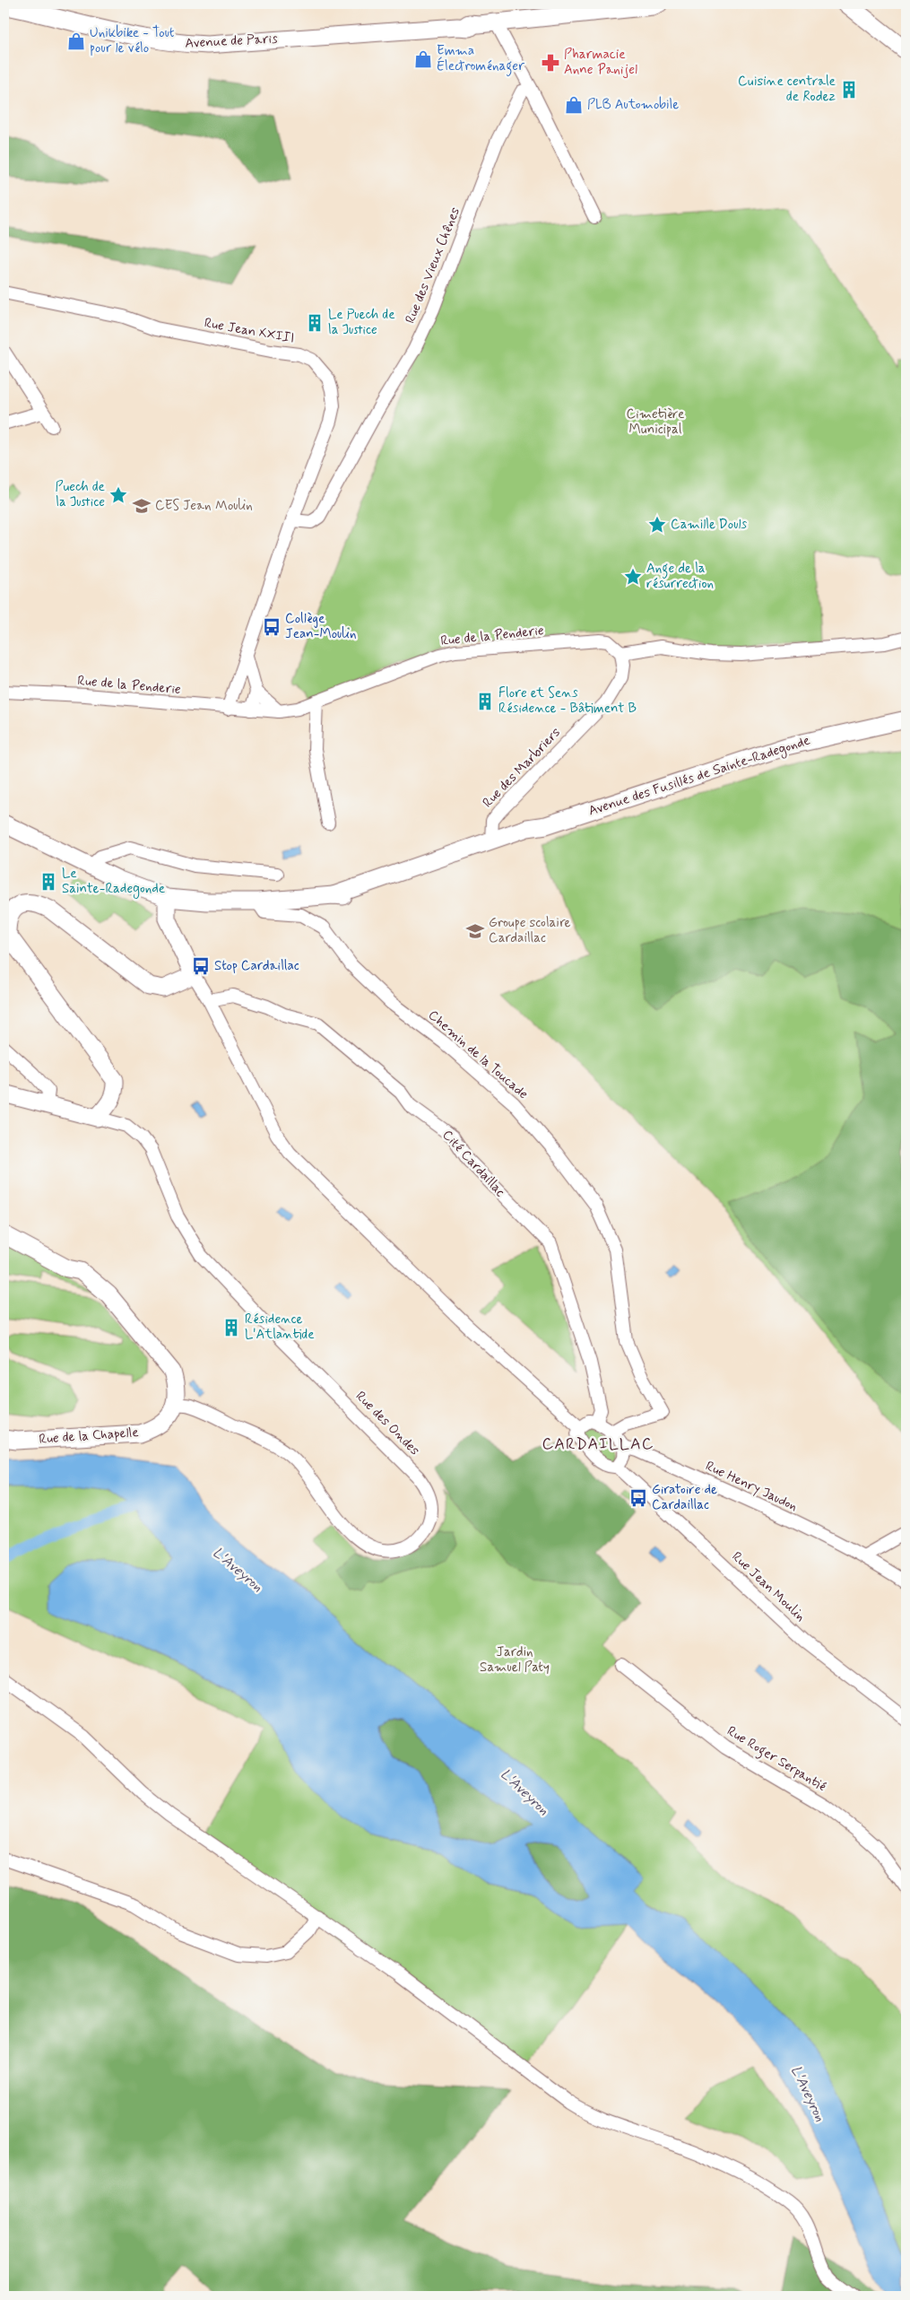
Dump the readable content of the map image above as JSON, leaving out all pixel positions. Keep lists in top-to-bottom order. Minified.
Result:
{"streets":{"street":["Avenue de Paris","Rue des Vieux Chênes","Rue Jean XXIII","Rue de la Penderie","Rue des Marbriers","Avenue des Fusillés de Sainte-Radegonde","Chemin de la Toucade","Cité Cardaillac","Rue des Ondes","Rue de la Chapelle","Rue Henry Jaudon","Rue Jean Moulin","Rue Roger Serpantié"]},"crossings":[["Rue des Vieux Chênes","Rue Jean XXIII"],["Rue Jean XXIII","Rue de la Penderie"],["Rue de la Penderie","Rue des Marbriers"],["Rue des Marbriers","Avenue des Fusillés de Sainte-Radegonde"],["Avenue des Fusillés de Sainte-Radegonde","Chemin de la Toucade"],["Rue des Ondes","Rue de la Chapelle"]],"districts":["CARDAILLAC"],"water":["L'Aveyron"],"parks":["Cimetière Municipal","Jardin Samuel Paty"],"places":{"shop":["Unikbike - Tout pour le vélo","Emma Électroménager","PLB Automobile"],"pharmacy":["Pharmacie Anne Panijel"],"building":["Cuisine centrale de Rodez","Le Puech de la Justice","Flore et Sens Résidence - Bâtiment B","Le Sainte-Radegonde","Résidence L'Atlantide"],"place":["Puech de la Justice","Camille Douls","Ange de la résurrection"],"school or university":["CES Jean Moulin","Groupe scolaire Cardaillac"],"bus stop":["Collège Jean-Moulin","Stop Cardaillac","Giratoire de Cardaillac"]}}
